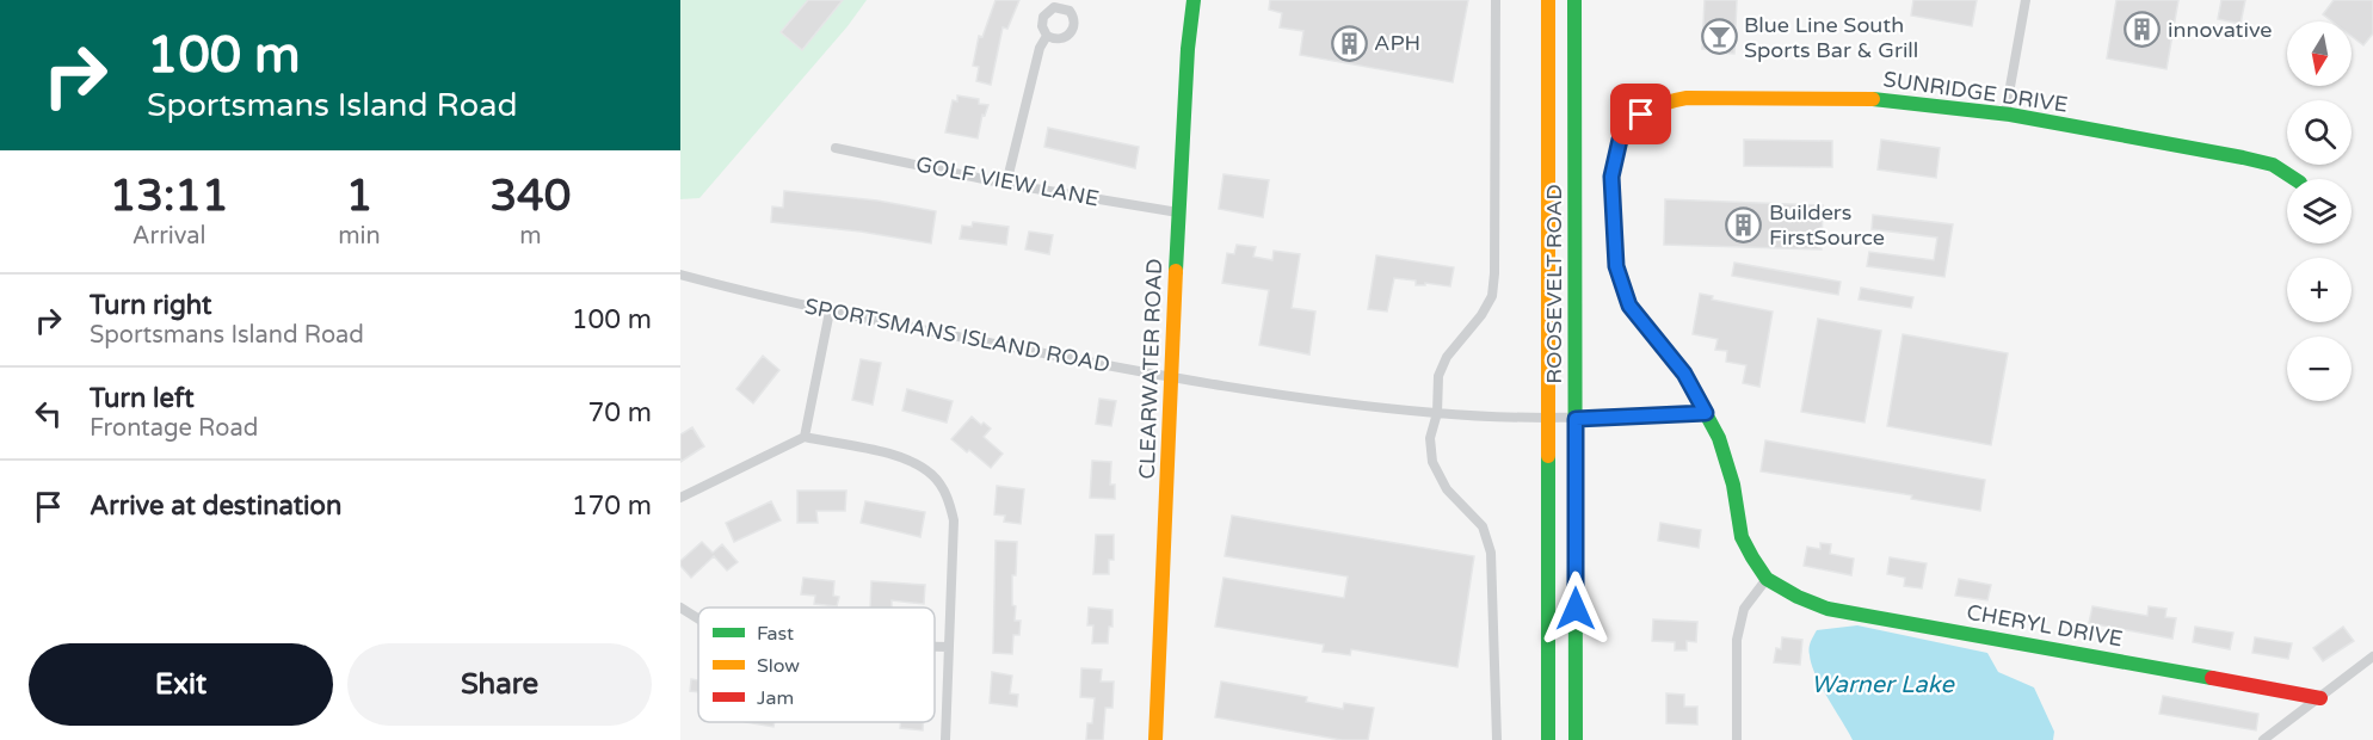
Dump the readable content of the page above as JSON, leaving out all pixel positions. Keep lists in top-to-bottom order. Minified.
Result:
{"streets":{"street":["SUNRIDGE DRIVE","GOLF VIEW LANE","ROOSEVELT ROAD","SPORTSMANS ISLAND ROAD","CLEARWATER ROAD","CHERYL DRIVE"]},"crossings":[["SUNRIDGE DRIVE","SPORTSMANS ISLAND ROAD"],["GOLF VIEW LANE","CLEARWATER ROAD"],["ROOSEVELT ROAD","SPORTSMANS ISLAND ROAD"],["SPORTSMANS ISLAND ROAD","CLEARWATER ROAD"]],"water":["Warner Lake"],"places":{"building":["innovative","APH","Builders FirstSource"],"bar":["Blue Line South Sports Bar & Grill"]},"legend":["Fast","Slow","Jam"],"north":"bottom","page":{"turn":["100 m","Sportsmans Island Road"],"map_buttons":["+","−"],"eta":["13:11","Arrival","1","min","340","m"],"list":[{"name":"Turn right","note":"Sportsmans Island Road","value":"100 m"},{"name":"Turn left","note":"Frontage Road","value":"70 m"},{"name":"Arrive at destination","value":"170 m"}],"buttons":["Exit","Share"]}}
